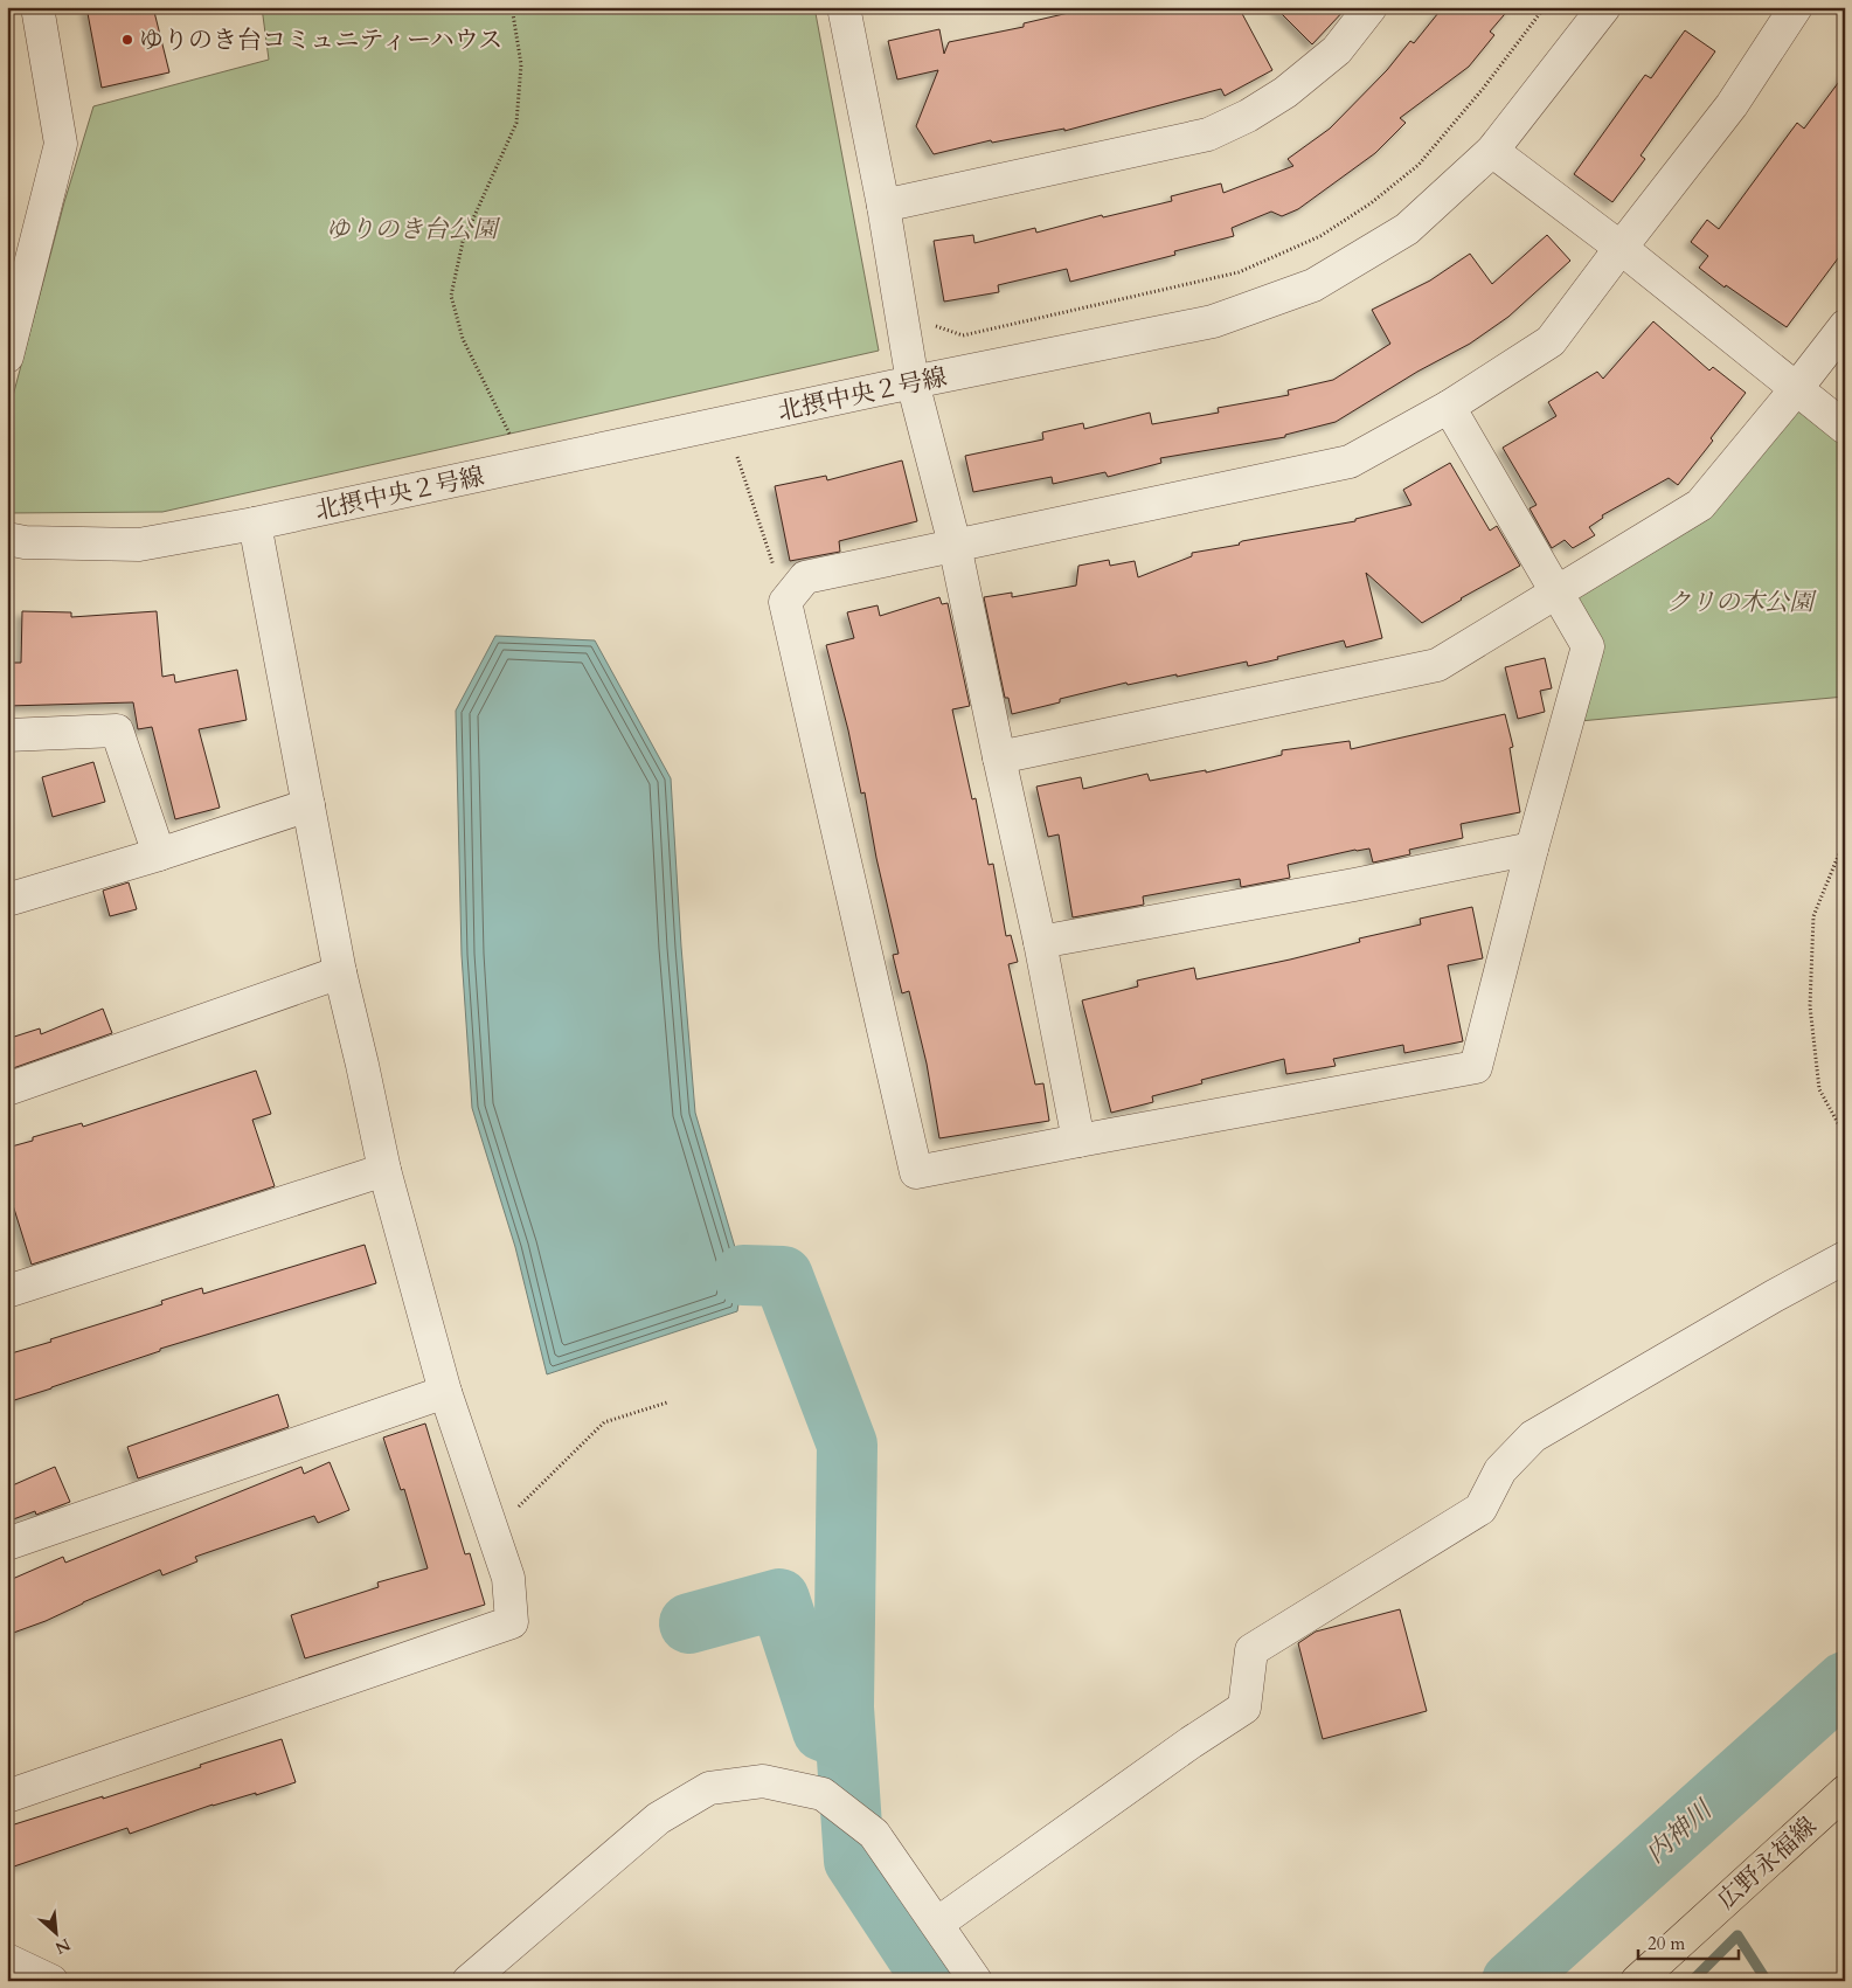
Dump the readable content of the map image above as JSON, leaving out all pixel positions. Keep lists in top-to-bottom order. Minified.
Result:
{"streets":{"main road":["広野永福線"],"street":["北摂中央２号線"]},"water":["内神川"],"parks":["ゆりのき台公園","クリの木公園"],"places":["ゆりのき台コミュニティーハウス"],"scale_bar":"20 m","north":"bottom right"}
